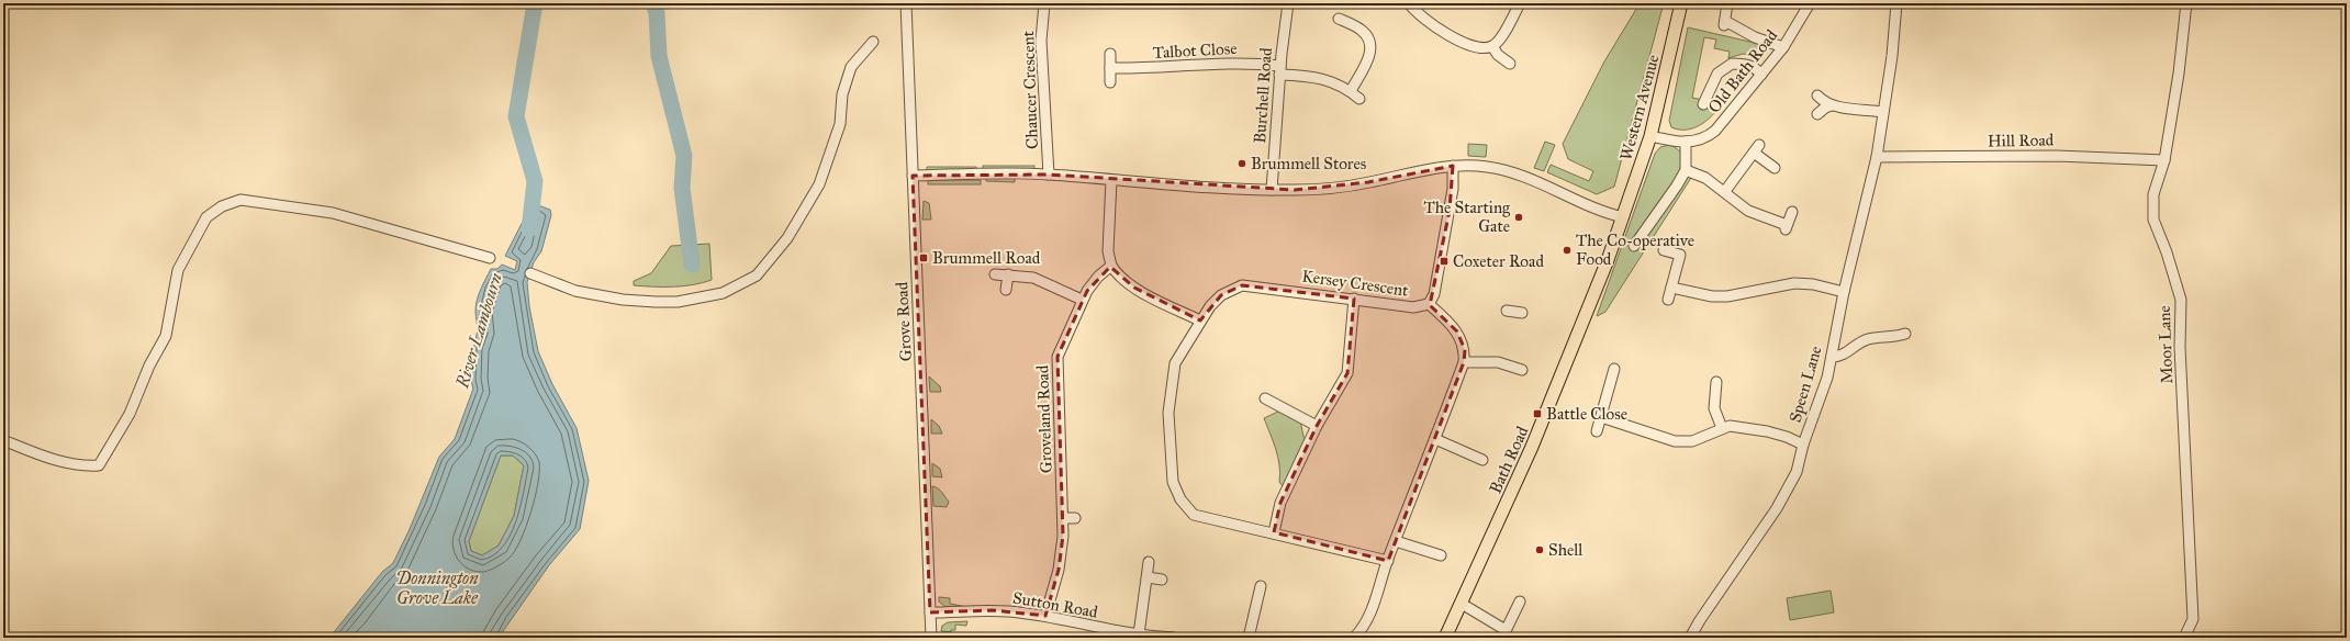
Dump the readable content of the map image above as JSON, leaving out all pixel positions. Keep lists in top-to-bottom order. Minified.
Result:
{"streets":{"main road":["Western Avenue","Bath Road"],"street":["Talbot Close","Old Bath Road","Chaucer Crescent","Burchell Road","Hill Road","Kersey Crescent","Grove Road","Moor Lane","Speen Lane","Groveland Road","Sutton Road"]},"crossings":[["Talbot Close","Burchell Road"],["Old Bath Road","Western Avenue"],["Western Avenue","Bath Road"],["Hill Road","Moor Lane"],["Hill Road","Speen Lane"],["Grove Road","Sutton Road"],["Groveland Road","Sutton Road"]],"water":["River Lambourn","Donnington Grove Lake"],"places":{"other":["Brummell Stores","The Starting Gate","The Co-operative Food","Shell"],"transit":["Brummell Road","Coxeter Road","Battle Close"]}}
